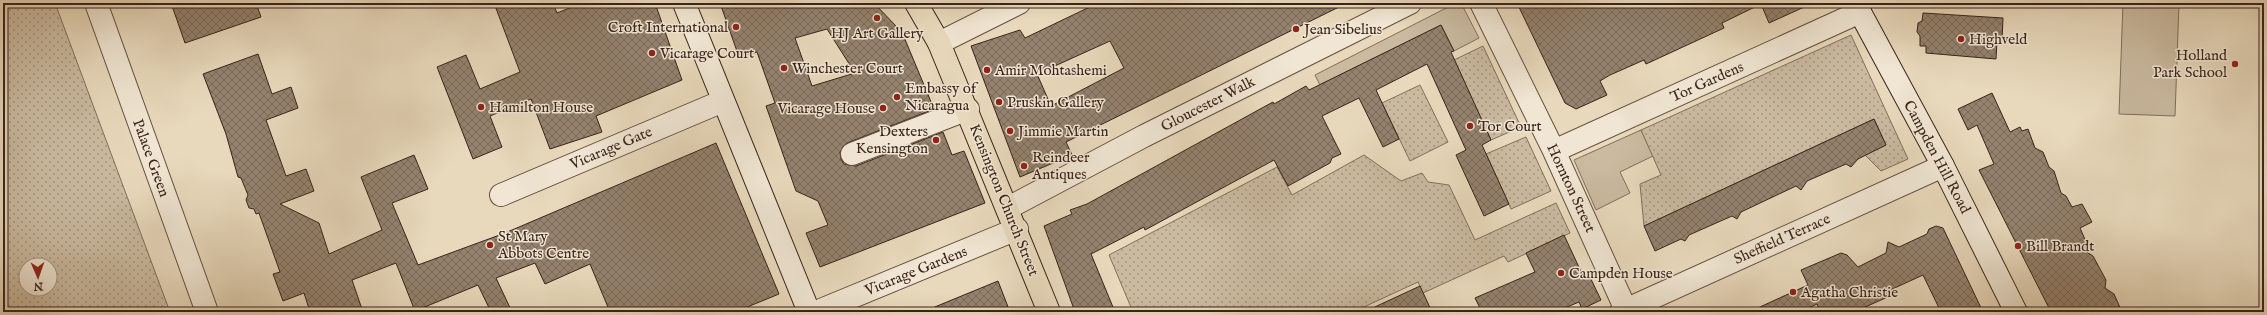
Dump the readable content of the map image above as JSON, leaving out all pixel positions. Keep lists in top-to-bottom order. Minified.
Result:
{"streets":{"main road":["Kensington Church Street"],"street":["Tor Gardens","Gloucester Walk","Vicarage Gate","Campden Hill Road","Palace Green","Hornton Street","Sheffield Terrace","Vicarage Gardens"]},"crossings":[["Tor Gardens","Campden Hill Road"],["Tor Gardens","Hornton Street"],["Gloucester Walk","Kensington Church Street"],["Campden Hill Road","Sheffield Terrace"],["Hornton Street","Sheffield Terrace"],["Kensington Church Street","Vicarage Gardens"]],"places":["HJ Art Gallery","Croft International","Jean Sibelius","Highveld","Vicarage Court","Holland Park School","Winchester Court","Amir Mohtashemi","Embassy of Nicaragua","Pruskin Gallery","Hamilton House","Vicarage House","Tor Court","Jimmie Martin","Dexters Kensington","Reindeer Antiques","St Mary Abbots Centre","Bill Brandt","Campden House","Agatha Christie"],"north":"bottom"}
